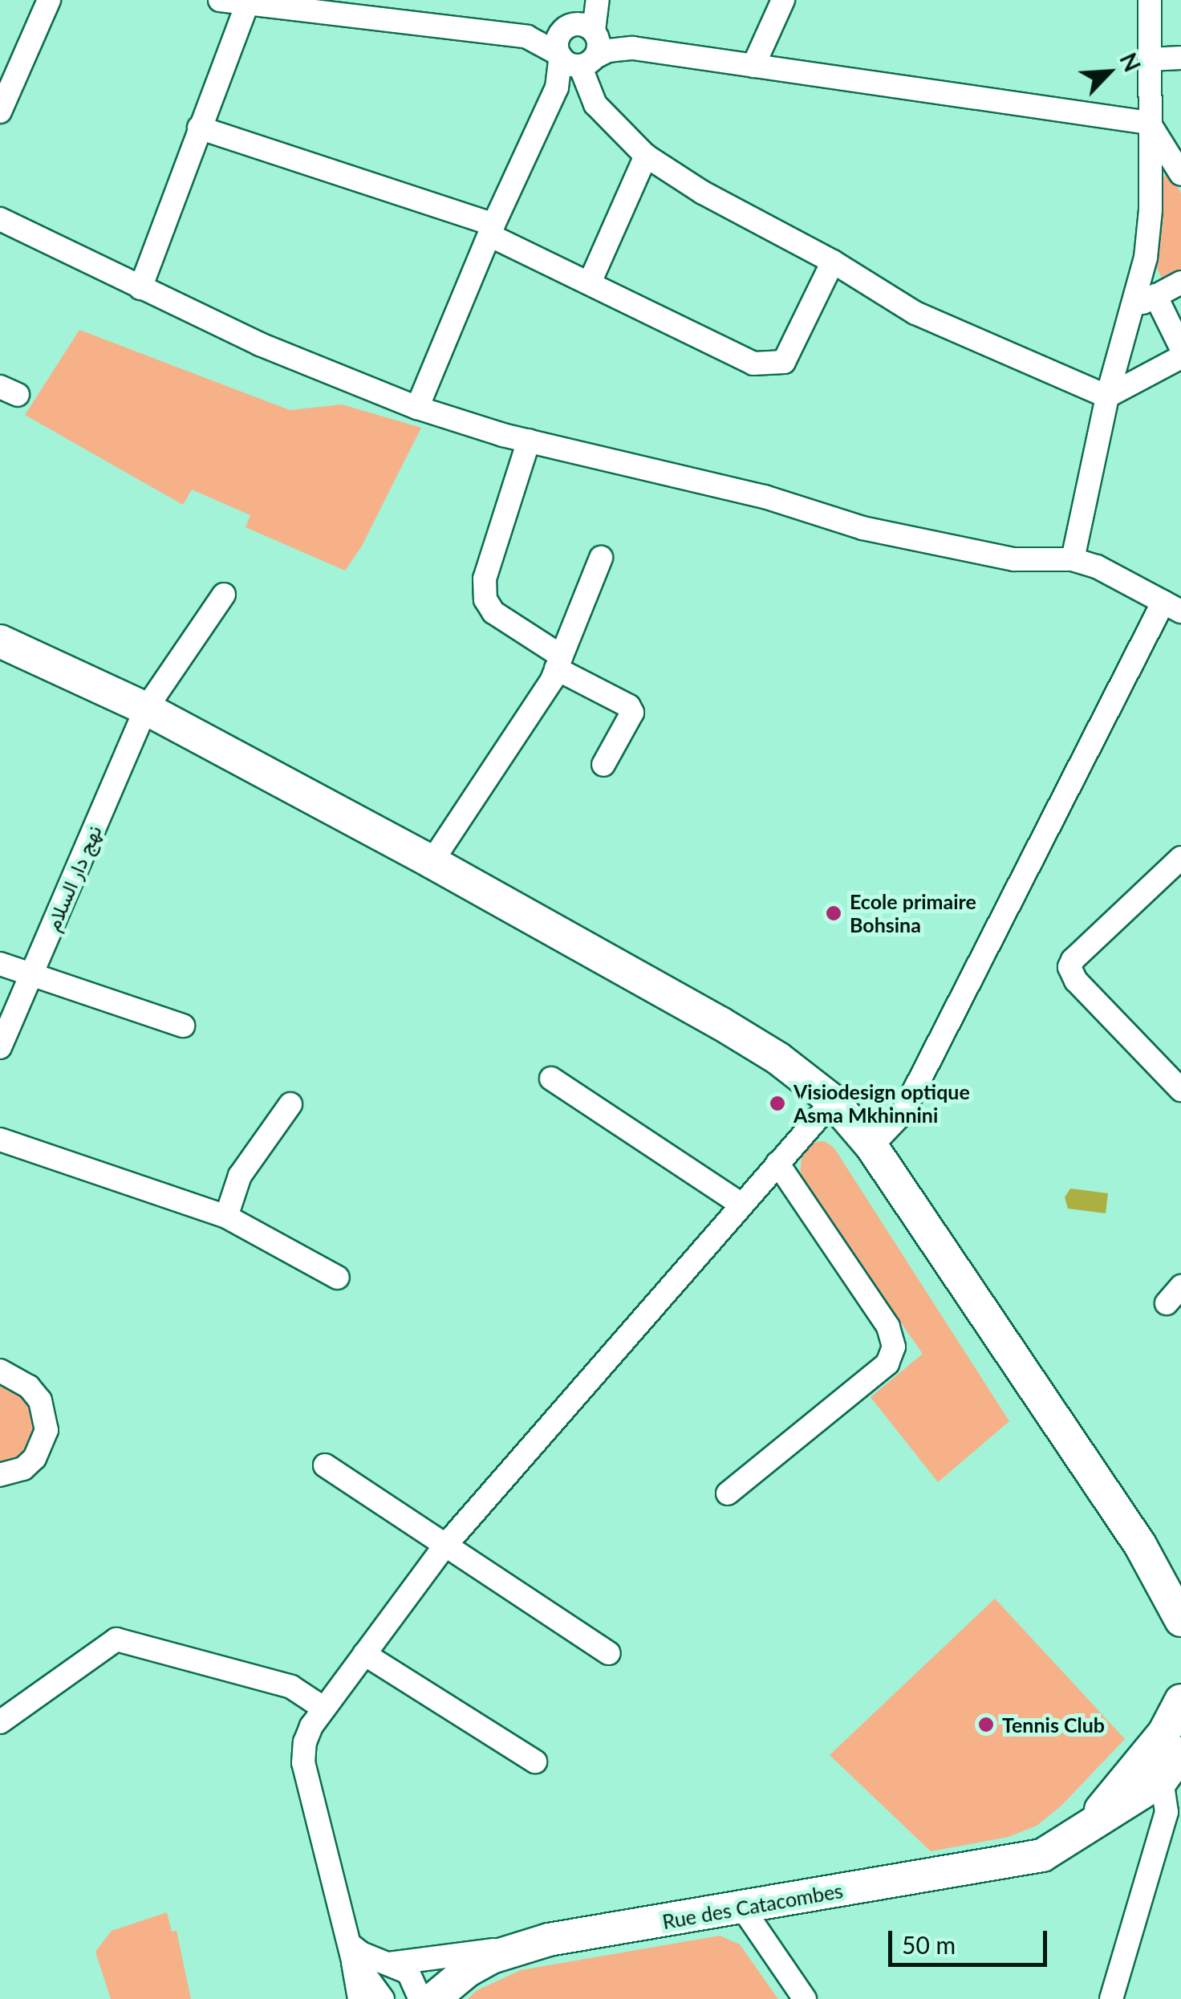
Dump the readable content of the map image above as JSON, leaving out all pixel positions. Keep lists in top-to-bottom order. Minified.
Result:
{"streets":{"main road":["Rue des Catacombes"],"street":["نهج دار السلام"]},"places":["Ecole primaire Bohsina","Visiodesign optique Asma Mkhinnini","Tennis Club"],"scale_bar":"50 m","north":"top right"}
